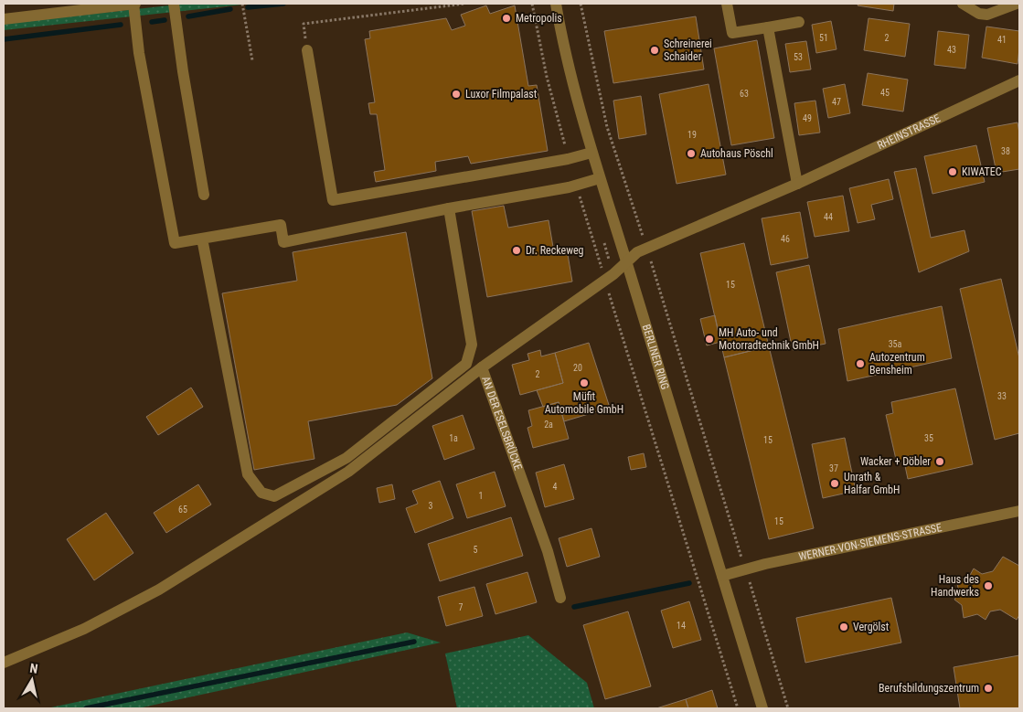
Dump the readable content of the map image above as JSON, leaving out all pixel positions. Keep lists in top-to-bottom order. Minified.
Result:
{"streets":{"street":["RHEINSTRASSE","BERLINER RING","AN DER ESELSBRÜCKE","WERNER-VON-SIEMENS-STRASSE"]},"crossings":[["RHEINSTRASSE","BERLINER RING"],["RHEINSTRASSE","AN DER ESELSBRÜCKE"],["BERLINER RING","AN DER ESELSBRÜCKE"],["BERLINER RING","WERNER-VON-SIEMENS-STRASSE"]],"places":["Metropolis","Schreinerei Schaider","Luxor Filmpalast","Autohaus Pöschl","KIWATEC","Dr. Reckeweg","MH Auto- und Motorradtechnik GmbH","Autozentrum Bensheim","Müfit Automobile GmbH","Wacker + Döbler","Unrath & Halfar GmbH","Haus des Handwerks","Vergölst","Berufsbildungszentrum"],"house_numbers":["51","2","41","43","53","45","63","47","49","19","38","44","46","15","35a","20","2","33","2a","1a","35","15","37","4","1","3","65","15","5","7","14"],"north":"top"}
